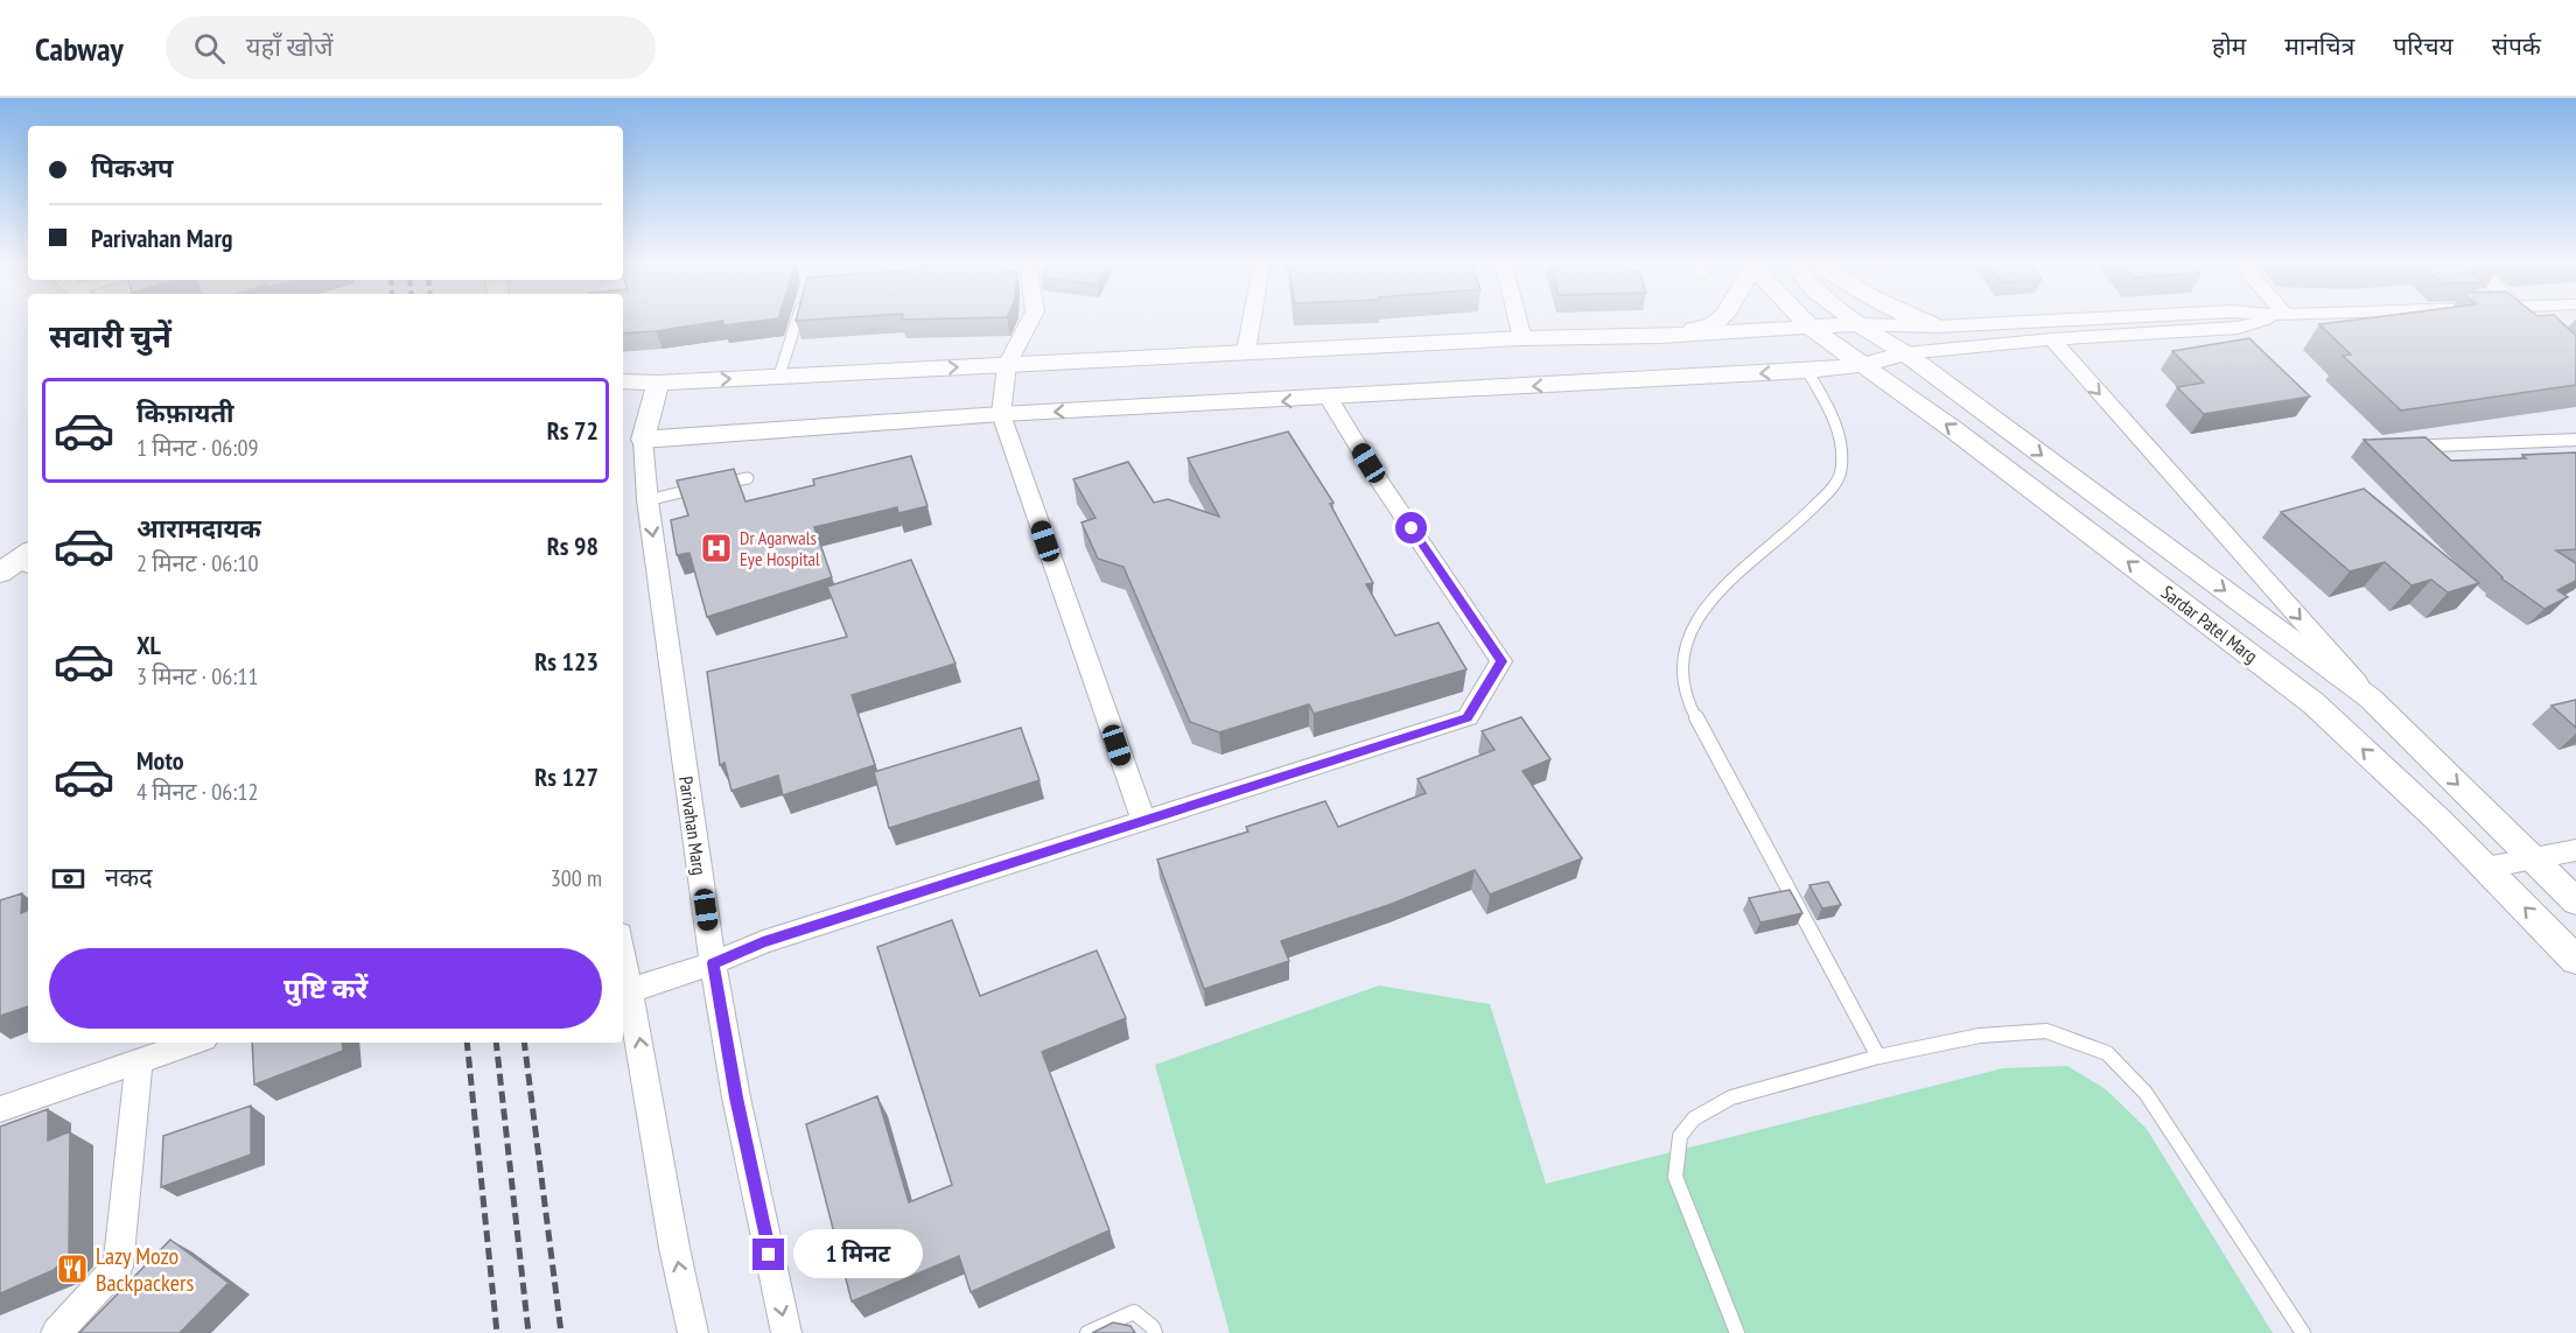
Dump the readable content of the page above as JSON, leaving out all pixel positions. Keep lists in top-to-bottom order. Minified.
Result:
{"streets":{"street":["Sardar Patel Marg","Parivahan Marg"]},"places":{"hospital":["Dr Agarwals Eye Hospital"],"restaurant":["Lazy Mozo Backpackers"]},"page":{"header":"Cabway","search":"यहाँ खोजें","nav":["होम","मानचित्र","परिचय","संपर्क"],"banner":["पिकअप","Parivahan Marg"],"heading":"सवारी चुनें","list":[{"name":"किफ़ायती","note":"1 मिनट · 06:09","value":"Rs 72"},{"name":"आरामदायक","note":"2 मिनट · 06:10","value":"Rs 98"},{"name":"XL","note":"3 मिनट · 06:11","value":"Rs 123"},{"name":"Moto","note":"4 मिनट · 06:12","value":"Rs 127"}],"pay":["नकद","300 m"],"buttons":"पुष्टि करें","bubble":"1 मिनट"}}
